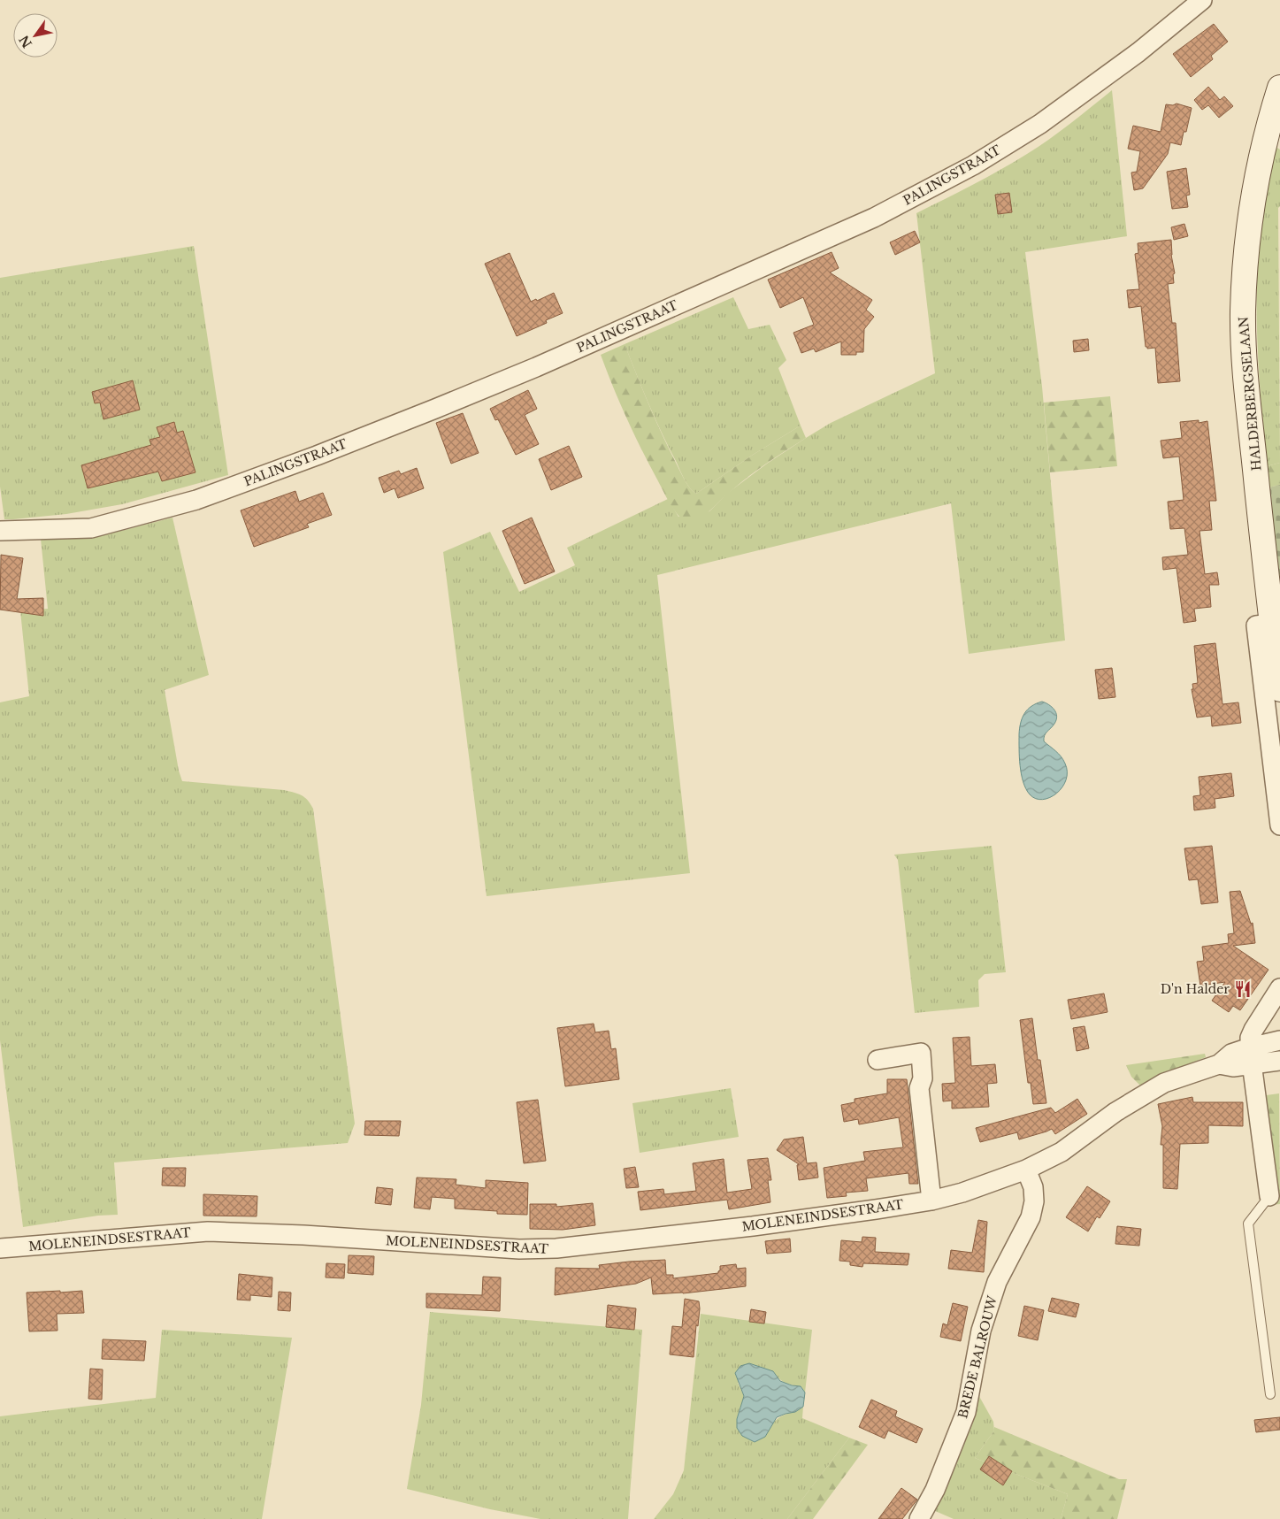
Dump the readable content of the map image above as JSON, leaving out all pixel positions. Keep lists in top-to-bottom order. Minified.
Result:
{"streets":{"main road":["HALDERBERGSELAAN"],"street":["PALINGSTRAAT","MOLENEINDSESTRAAT","BREDE BALROUW"]},"crossings":[["MOLENEINDSESTRAAT","BREDE BALROUW"]],"places":{"restaurant":["D'n Halder"]},"north":"bottom left"}
